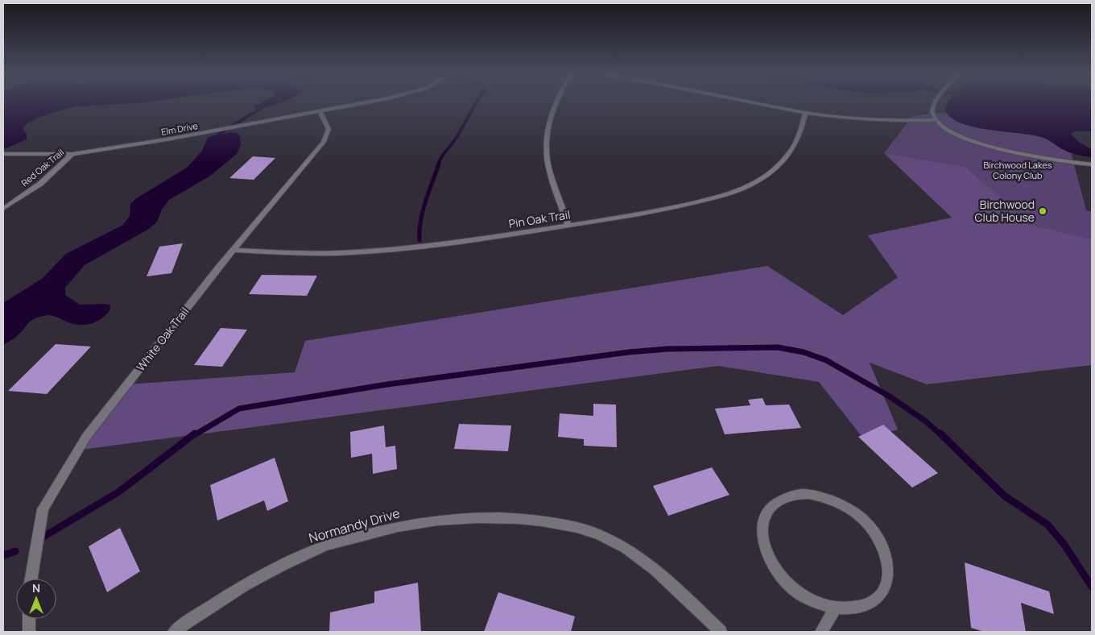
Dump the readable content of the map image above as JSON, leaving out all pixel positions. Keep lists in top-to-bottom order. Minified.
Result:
{"streets":{"street":["Elm Drive","Red Oak Trail","Pin Oak Trail","White Oak Trail","Normandy Drive"]},"crossings":[["Elm Drive","Red Oak Trail"],["Elm Drive","White Oak Trail"],["Pin Oak Trail","White Oak Trail"]],"parks":["Birchwood Lakes Colony Club"],"places":["Birchwood Club House"],"north":"top"}
